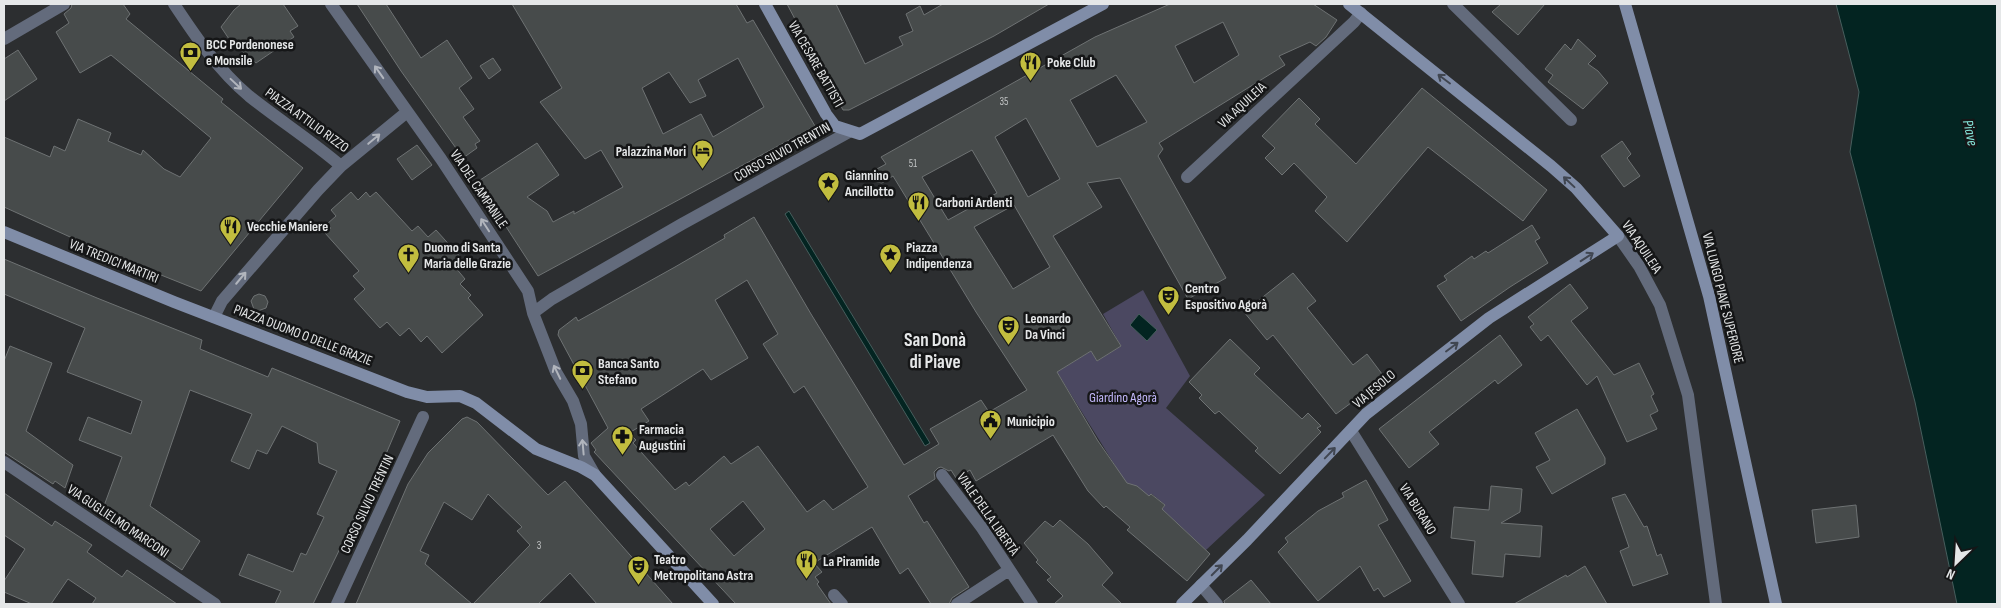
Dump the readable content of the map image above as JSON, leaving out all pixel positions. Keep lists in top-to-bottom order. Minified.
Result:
{"streets":{"street":["VIA CESARE BATTISTI","VIA AQUILEIA","PIAZZA ATTILIO RIZZO","CORSO SILVIO TRENTIN","VIA DEL CAMPANILE","VIA TREDICI MARTIRI","VIA LUNGO PIAVE SUPERIORE","PIAZZA DUOMO O DELLE GRAZIE","VIA JESOLO","VIA BURANO","VIALE DELLA LIBERTÀ","VIA GUGLIELMO MARCONI"]},"crossings":[["VIA CESARE BATTISTI","CORSO SILVIO TRENTIN"],["VIA AQUILEIA","VIA JESOLO"],["PIAZZA ATTILIO RIZZO","VIA DEL CAMPANILE"],["PIAZZA ATTILIO RIZZO","PIAZZA DUOMO O DELLE GRAZIE"],["CORSO SILVIO TRENTIN","VIA DEL CAMPANILE"],["VIA DEL CAMPANILE","PIAZZA DUOMO O DELLE GRAZIE"],["VIA TREDICI MARTIRI","PIAZZA DUOMO O DELLE GRAZIE"],["VIA JESOLO","VIA BURANO"]],"one_way":["PIAZZA ATTILIO RIZZO","VIA DEL CAMPANILE","VIA JESOLO"],"districts":["San Donà di Piave"],"water":["Piave"],"parks":["Giardino Agorà"],"places":{"bank":["BCC Pordenonese e Monsile","Banca Santo Stefano"],"restaurant":["Poke Club","Carboni Ardenti","Vecchie Maniere","La Piramide"],"hotel":["Palazzina Mori"],"place":["Giannino Ancillotto","Piazza Indipendenza"],"church":["Duomo di Santa Maria delle Grazie"],"theatre":["Centro Espositivo Agorà","Leonardo Da Vinci","Teatro Metropolitano Astra"],"public building":["Municipio"],"pharmacy":["Farmacia Augustini"]},"house_numbers":["35","51","3"],"north":"bottom left"}
